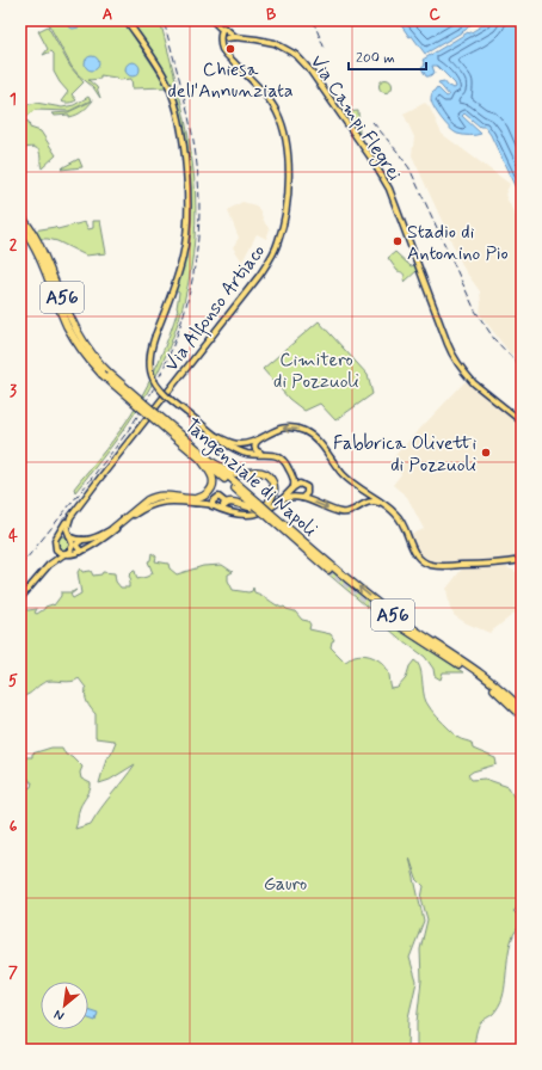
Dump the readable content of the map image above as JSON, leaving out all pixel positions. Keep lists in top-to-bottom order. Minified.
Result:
{"streets":{"highway":["A56","Tangenziale di Napoli"],"main road":["Via Campi Flegrei","Via Alfonso Artiaco"]},"parks":["Cimitero di Pozzuoli","Gauro"],"places":["Chiesa dell'Annunziata","Stadio di Antonino Pio","Fabbrica Olivetti di Pozzuoli"],"scale_bar":"200 m","north":"bottom left","grid":{"columns":["A","B","C"],"rows":["1","2","3","4","5","6","7"]}}
